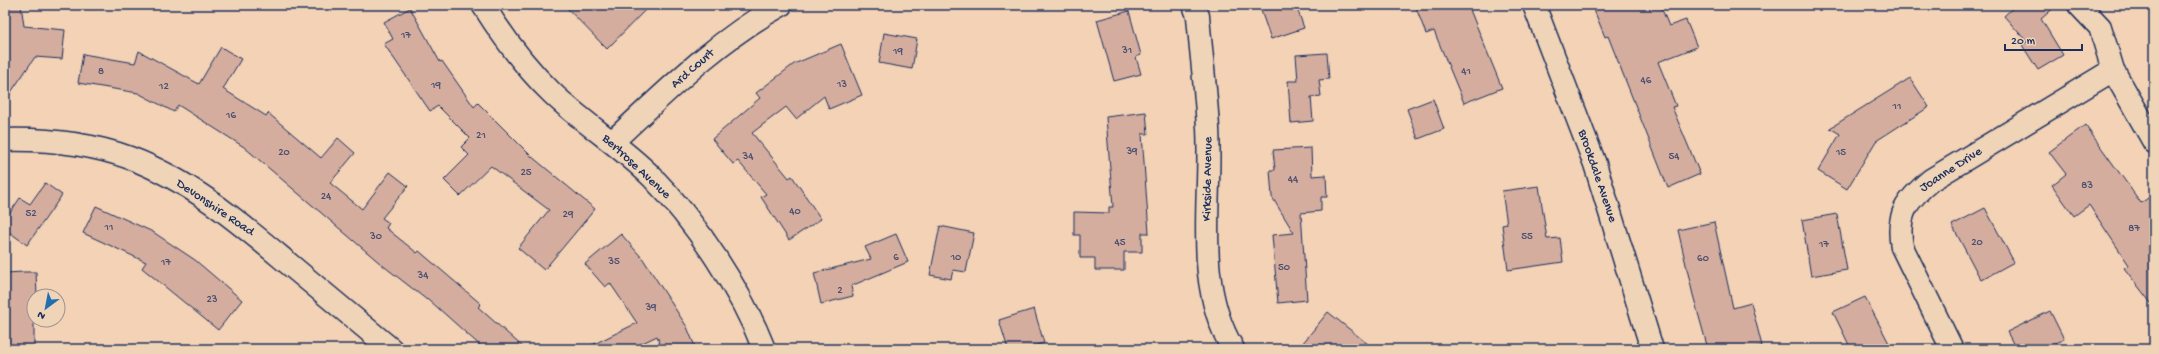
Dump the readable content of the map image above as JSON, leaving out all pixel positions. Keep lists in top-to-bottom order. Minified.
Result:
{"streets":{"street":["Ard Court","Bertrose Avenue","Joanne Drive","Brookdale Avenue","Kirkside Avenue","Devonshire Road"]},"crossings":[["Ard Court","Bertrose Avenue"]],"house_numbers":["17","31","19","8","41","46","13","19","12","11","16","21","39","20","15","34","54","25","44","83","24","40","52","29","11","87","30","55","45","20","17","6","10","60","35","17","50","34","2","23","39"],"scale_bar":"20 m","north":"bottom left"}
